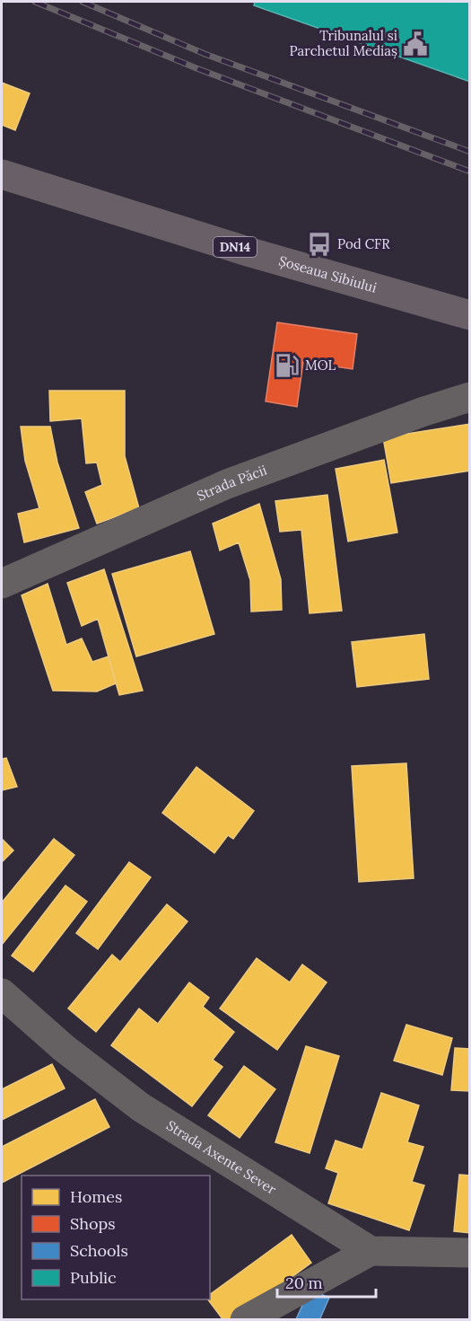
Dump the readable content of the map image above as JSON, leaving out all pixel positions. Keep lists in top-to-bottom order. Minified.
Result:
{"streets":{"main road":["DN14","Șoseaua Sibiului"],"street":["Strada Păcii","Strada Axente Sever"]},"places":{"public building":["Tribunalul si Parchetul Mediaș"],"bus stop":["Pod CFR"],"fuel station":["MOL"]},"legend":["Homes","Shops","Schools","Public"],"scale_bar":"20 m"}
